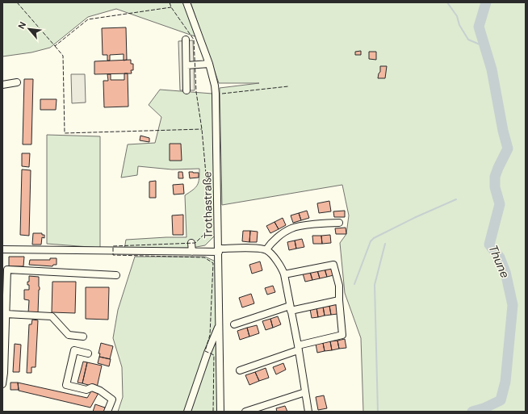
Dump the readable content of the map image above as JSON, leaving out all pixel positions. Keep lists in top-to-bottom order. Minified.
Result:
{"streets":{"street":["Trothastraße"]},"water":["Thune"],"north":"top left"}
